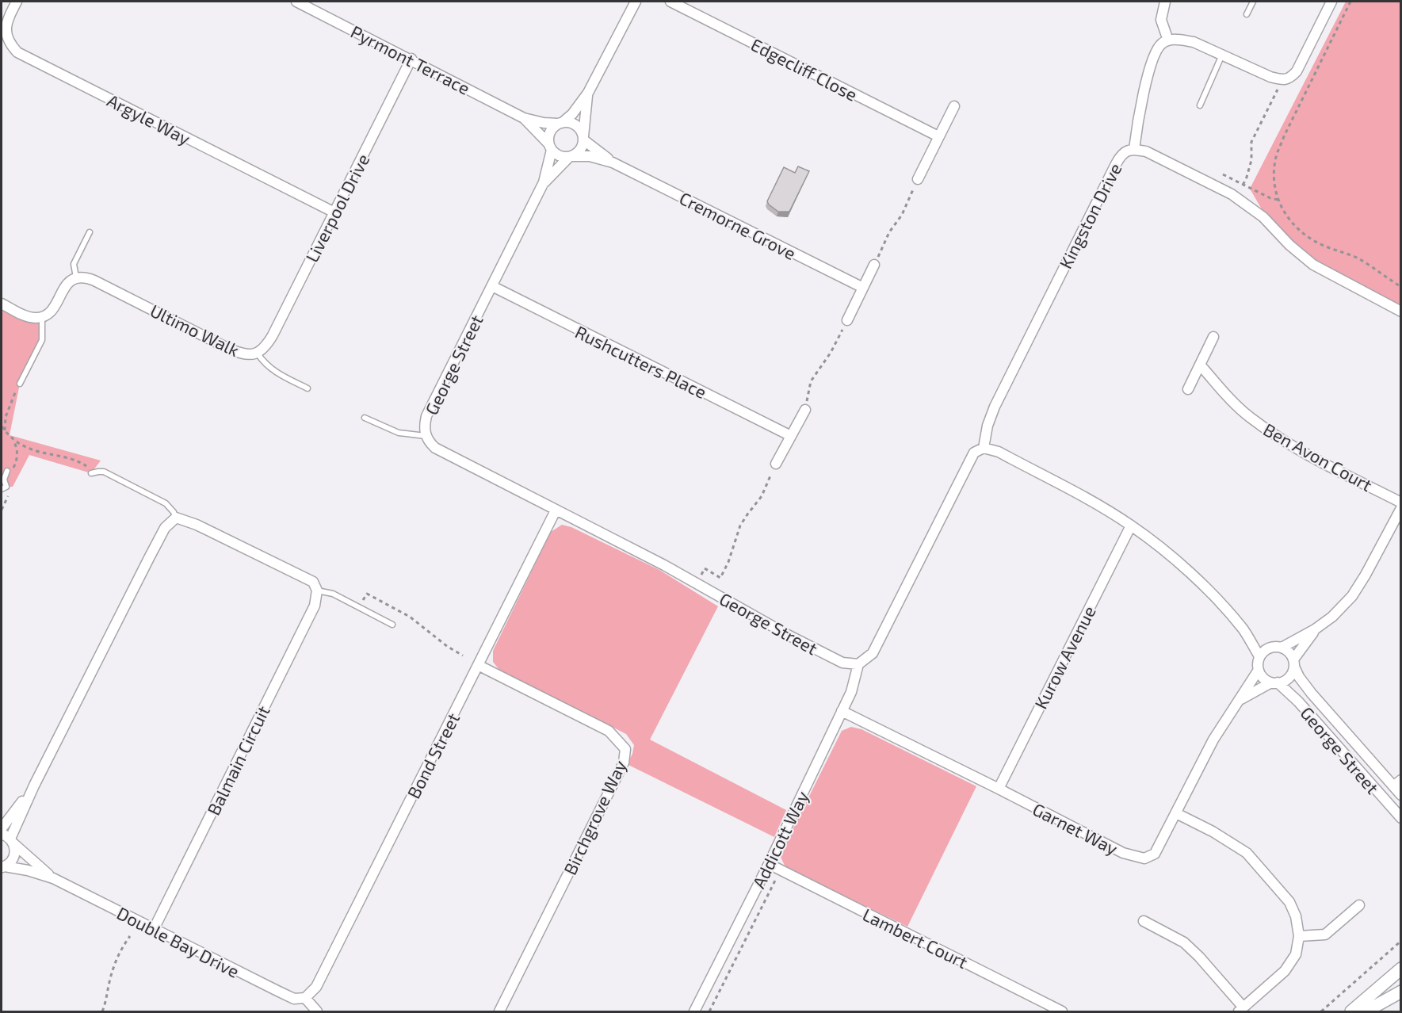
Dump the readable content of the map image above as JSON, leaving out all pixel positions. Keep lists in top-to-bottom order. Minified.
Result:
{"streets":{"street":["Pyrmont Terrace","Edgecliff Close","Argyle Way","Liverpool Drive","Kingston Drive","Cremorne Grove","Ultimo Walk","Rushcutters Place","George Street","Ben Avon Court","Kurow Avenue","Bond Street","Balmain Circuit","Birchgrove Way","Garnet Way","Addicott Way","Lambert Court","Double Bay Drive"]},"crossings":[["Pyrmont Terrace","Liverpool Drive"],["Pyrmont Terrace","Cremorne Grove"],["Pyrmont Terrace","George Street"],["Argyle Way","Liverpool Drive"],["Liverpool Drive","Ultimo Walk"],["Cremorne Grove","George Street"],["Rushcutters Place","George Street"],["George Street","Bond Street"],["George Street","Garnet Way"],["George Street","Addicott Way"],["Kurow Avenue","Garnet Way"],["Bond Street","Birchgrove Way"],["Bond Street","Double Bay Drive"],["Balmain Circuit","Double Bay Drive"],["Garnet Way","Addicott Way"],["Addicott Way","Lambert Court"]]}
